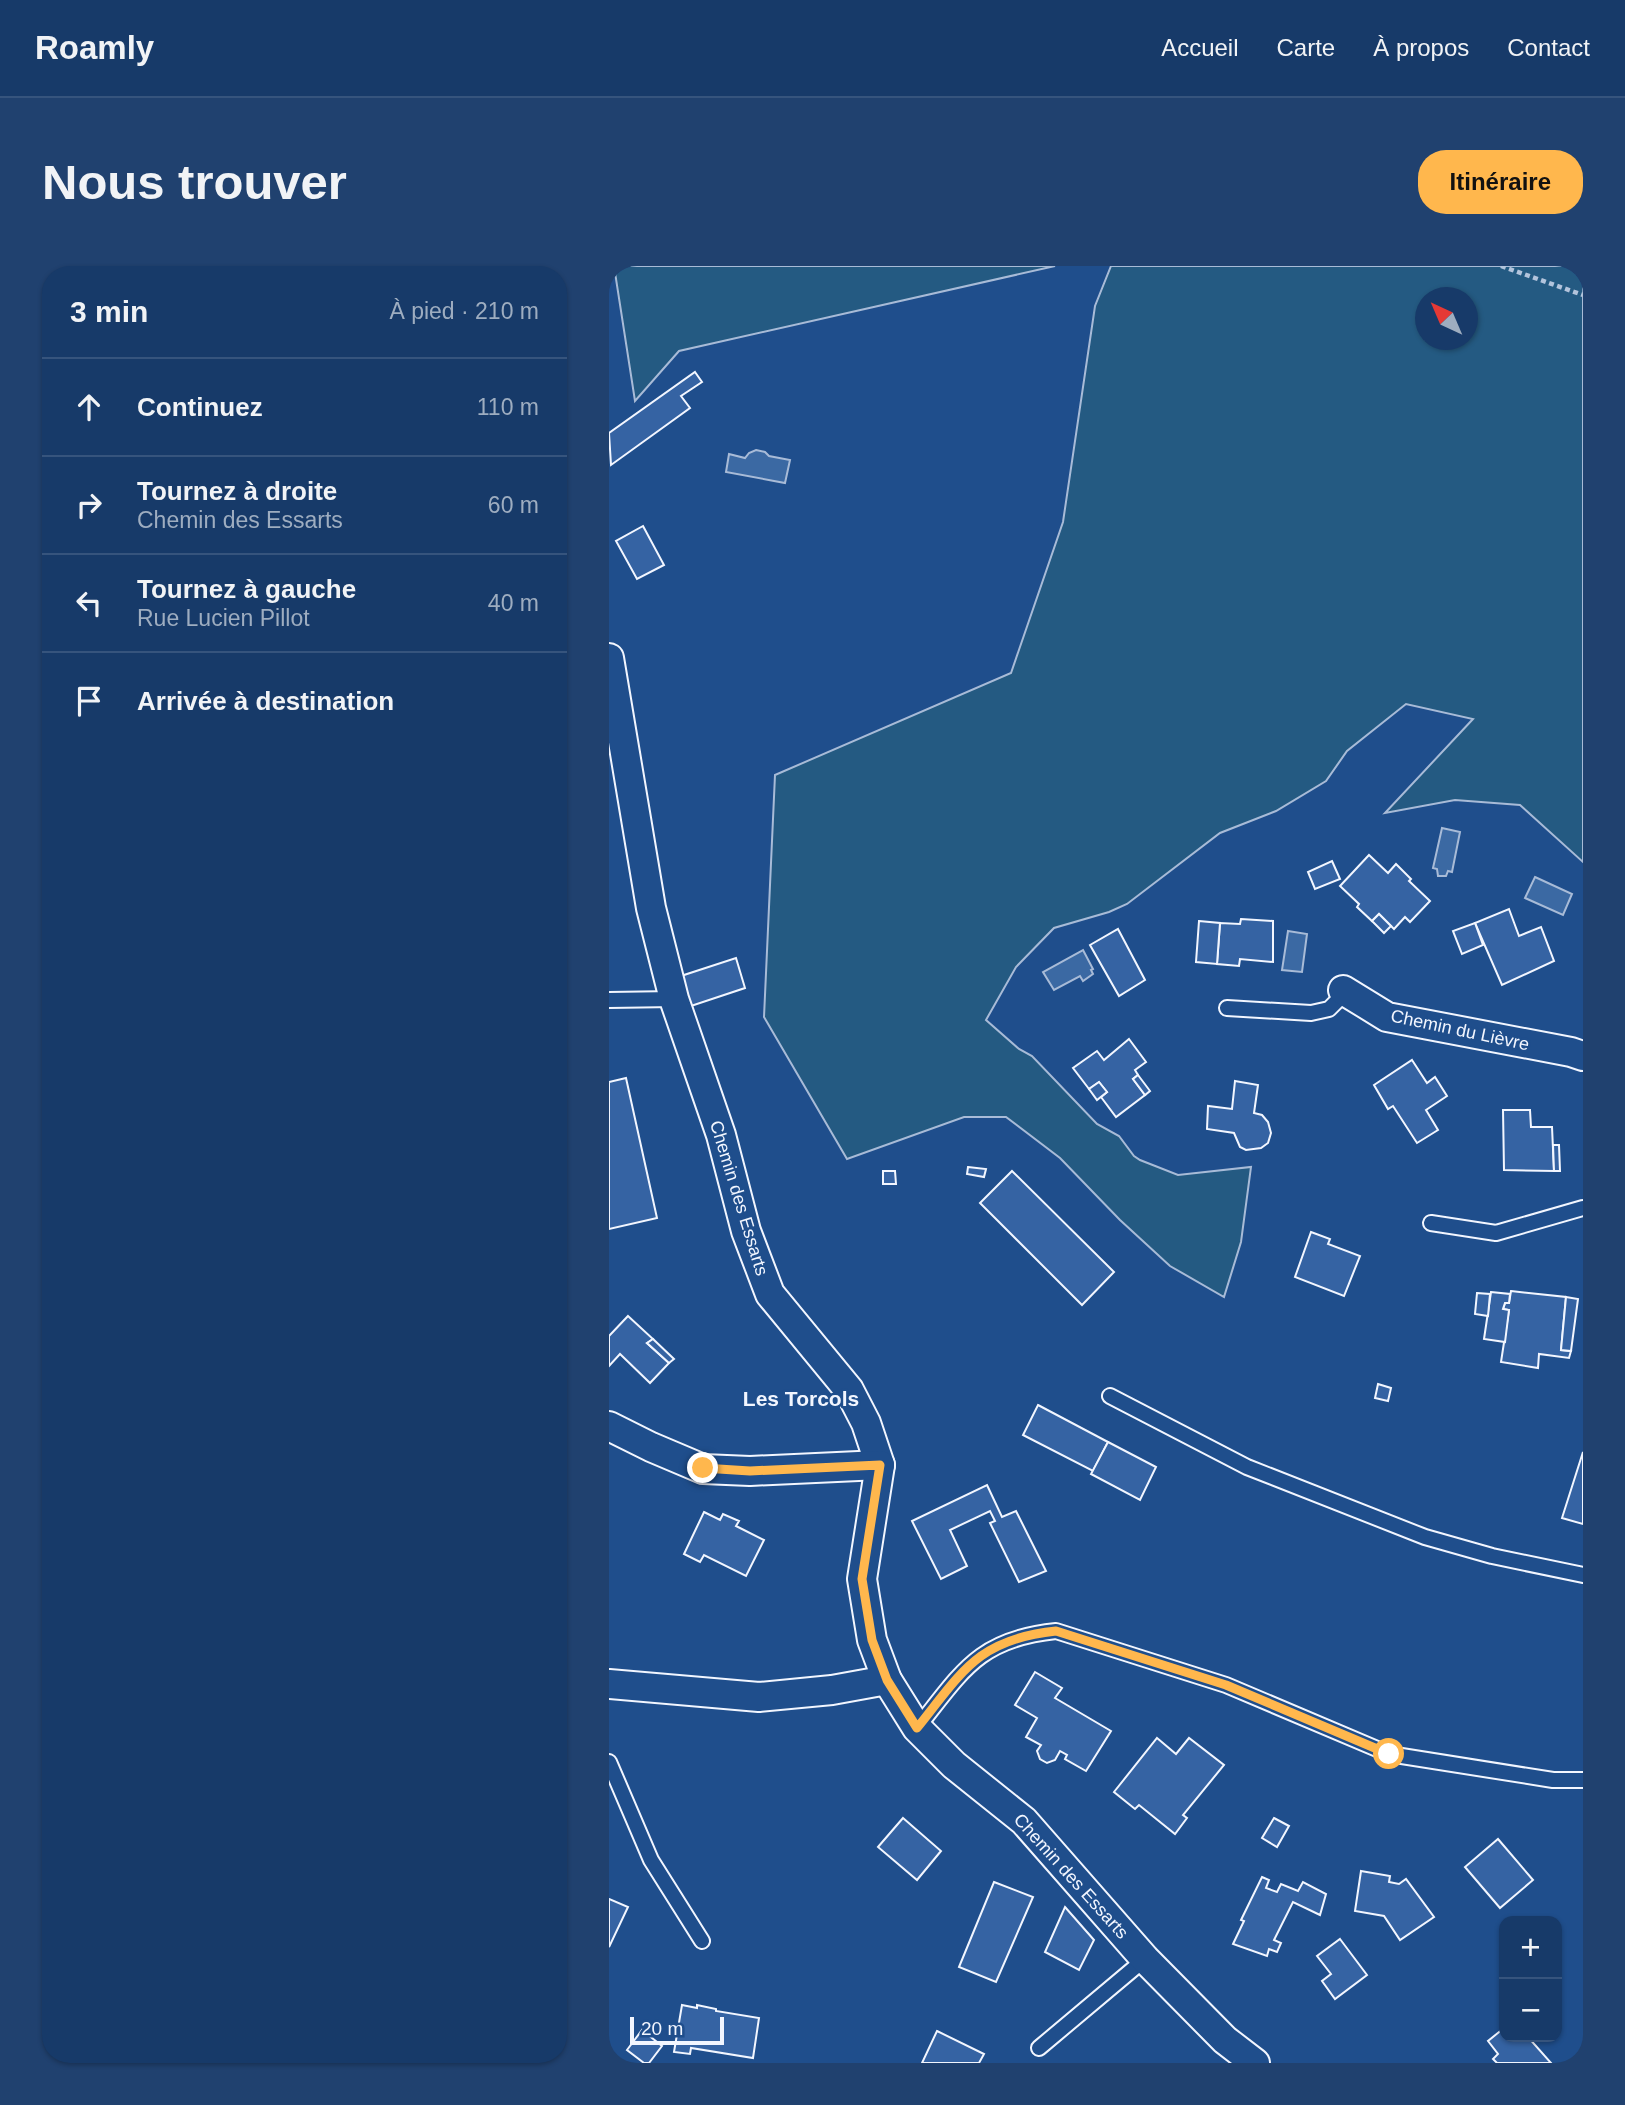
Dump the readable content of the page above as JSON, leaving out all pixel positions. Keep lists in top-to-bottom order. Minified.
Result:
{"streets":{"street":["Chemin du Lièvre","Chemin des Essarts"]},"districts":["Les Torcols"],"scale_bar":"20 m","north":"top left","page":{"header":"Roamly","nav":["Accueil","Carte","À propos","Contact"],"buttons":"Itinéraire","title":"Nous trouver","heading":["3 min","À pied · 210 m"],"list":[["Continuez","110 m"],["Tournez à droite","Chemin des Essarts","60 m"],["Tournez à gauche","Rue Lucien Pillot","40 m"],"Arrivée à destination"],"map_buttons":["+","−"],"scale":"20 m"}}
